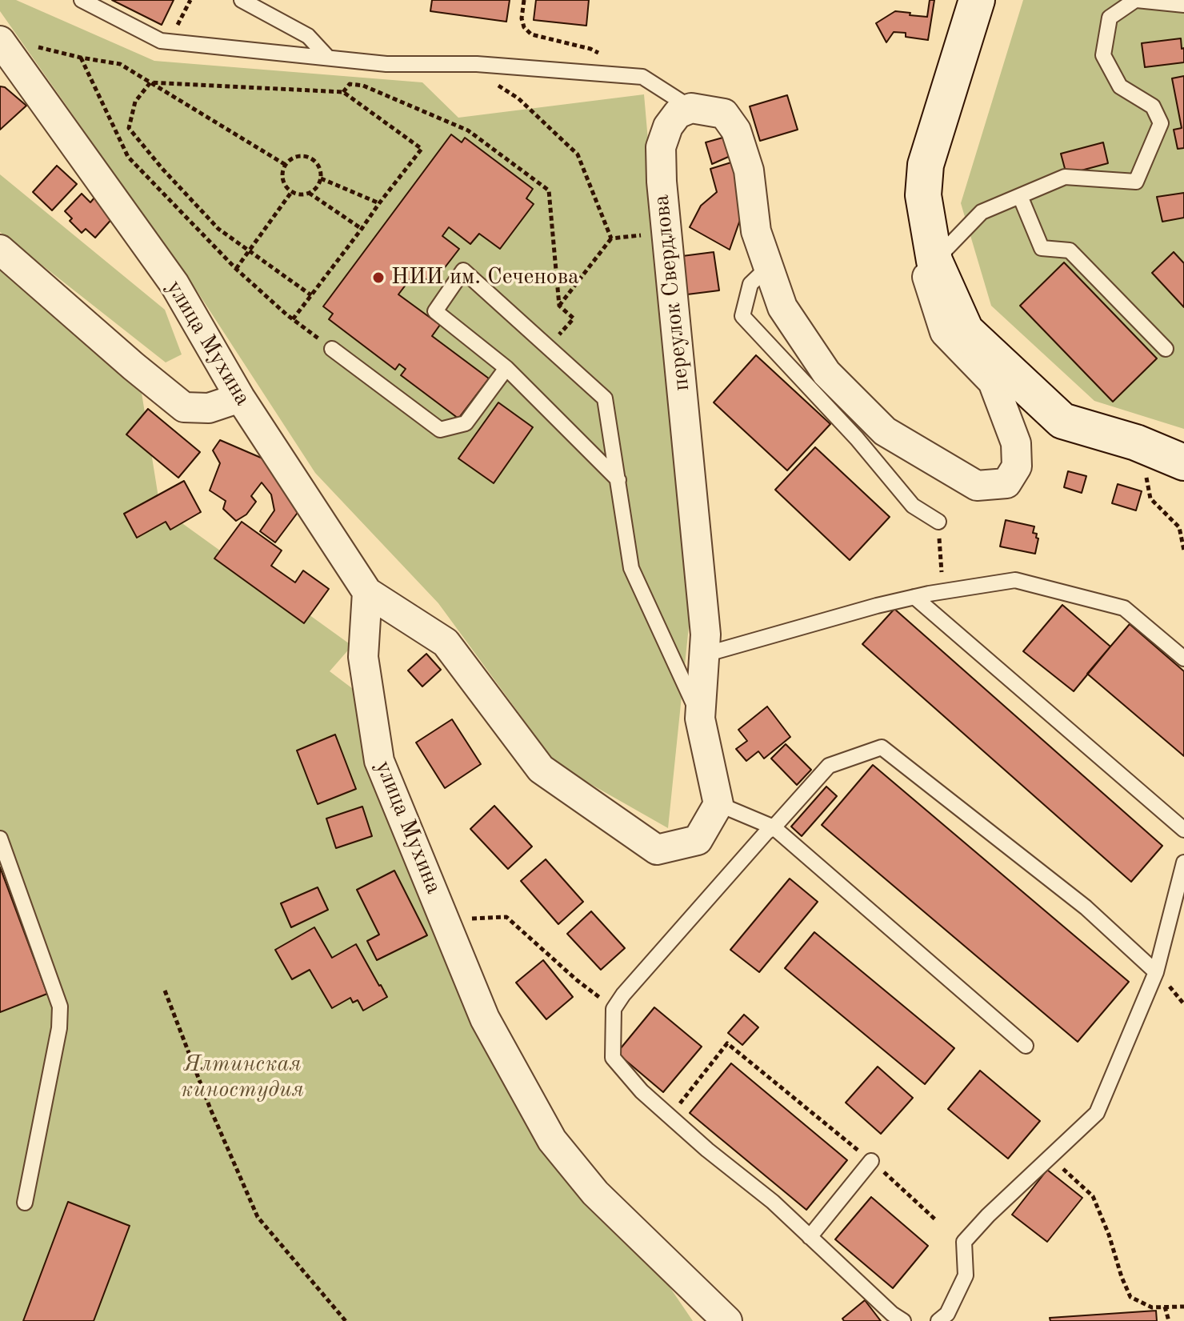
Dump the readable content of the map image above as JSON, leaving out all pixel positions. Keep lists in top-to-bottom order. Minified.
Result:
{"streets":{"street":["переулок Свердлова","улица Мухина"]},"parks":["Ялтинская киностудия"],"places":["НИИ им. Сеченова"]}
